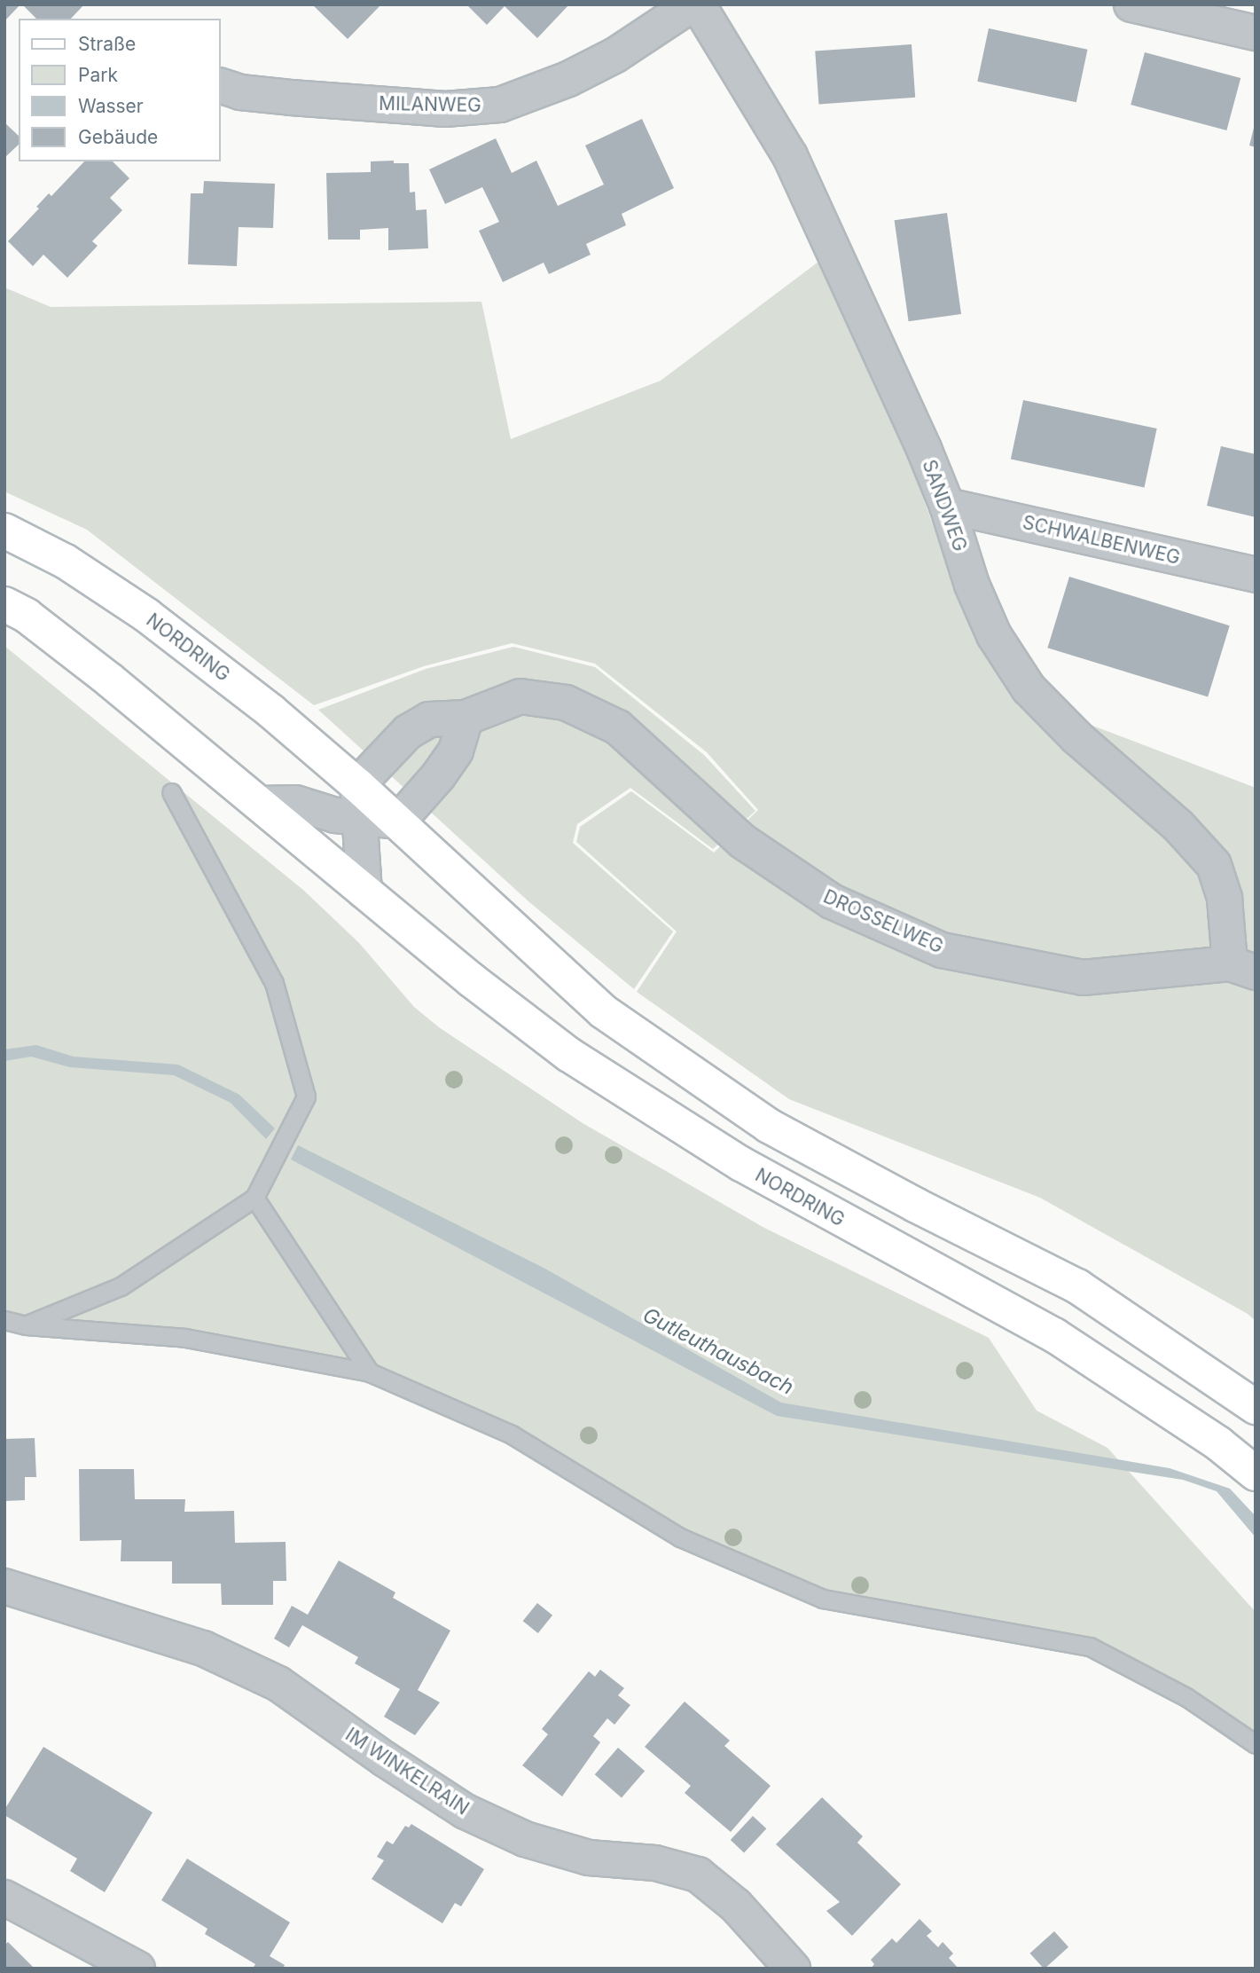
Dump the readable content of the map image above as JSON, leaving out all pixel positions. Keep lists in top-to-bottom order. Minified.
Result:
{"streets":{"street":["MILANWEG","SANDWEG","SCHWALBENWEG","NORDRING","DROSSELWEG","IM WINKELRAIN"]},"crossings":[["SANDWEG","SCHWALBENWEG"],["SANDWEG","DROSSELWEG"],["NORDRING","DROSSELWEG"]],"water":["Gutleuthausbach"],"legend":["Straße","Park","Wasser","Gebäude"]}
